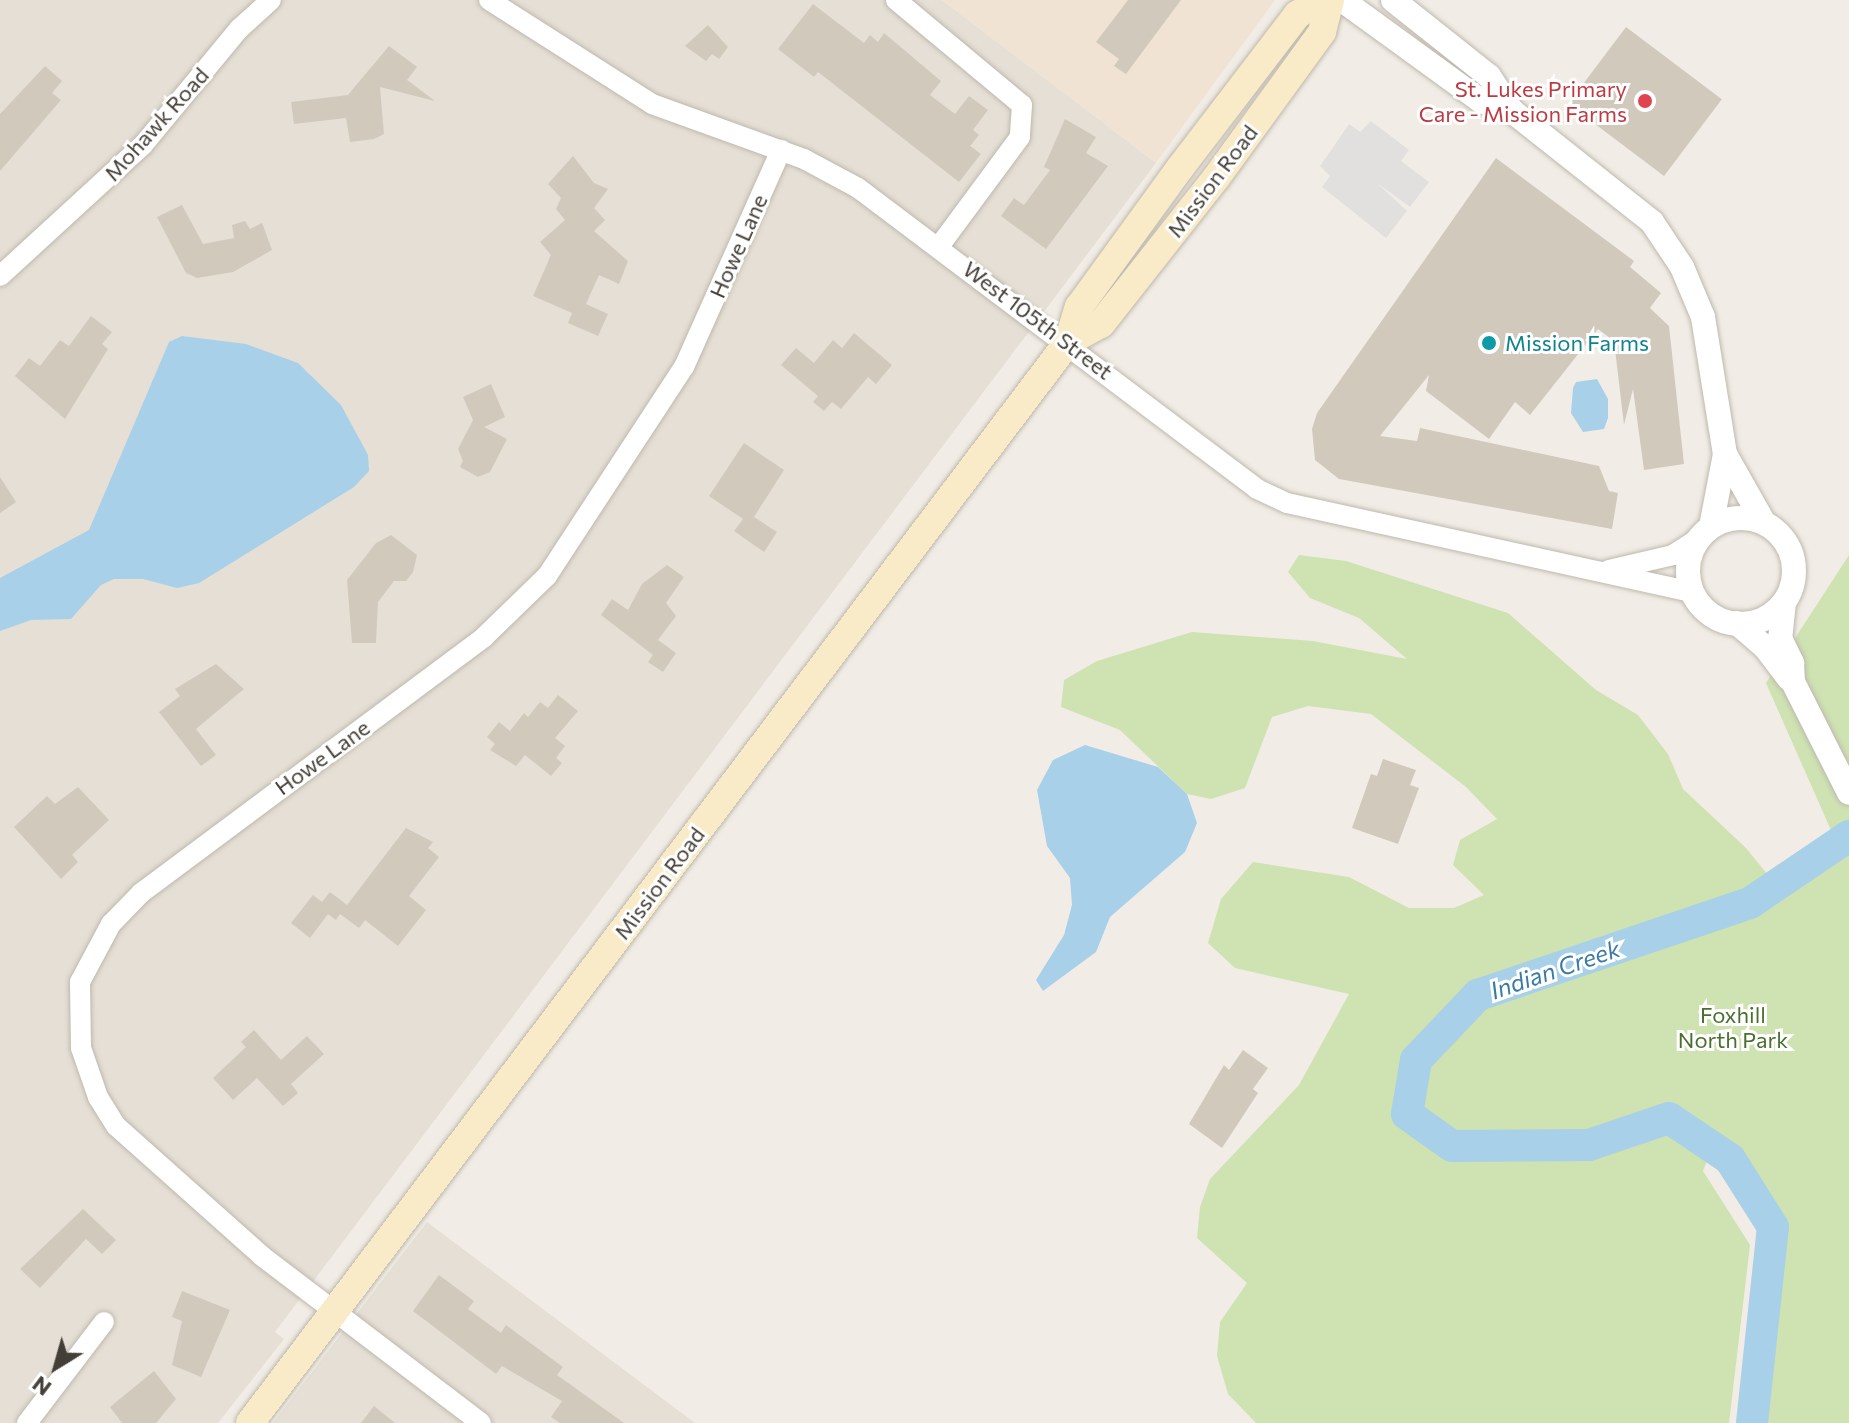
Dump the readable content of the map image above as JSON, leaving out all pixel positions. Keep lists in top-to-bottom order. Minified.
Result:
{"streets":{"main road":["Mission Road"],"street":["Mohawk Road","Howe Lane","West 105th Street"]},"crossings":[["Mission Road","Howe Lane"],["Mission Road","West 105th Street"],["Howe Lane","West 105th Street"]],"water":["Indian Creek"],"parks":["Foxhill North Park"],"places":["St. Lukes Primary Care - Mission Farms","Mission Farms"],"north":"bottom left"}
